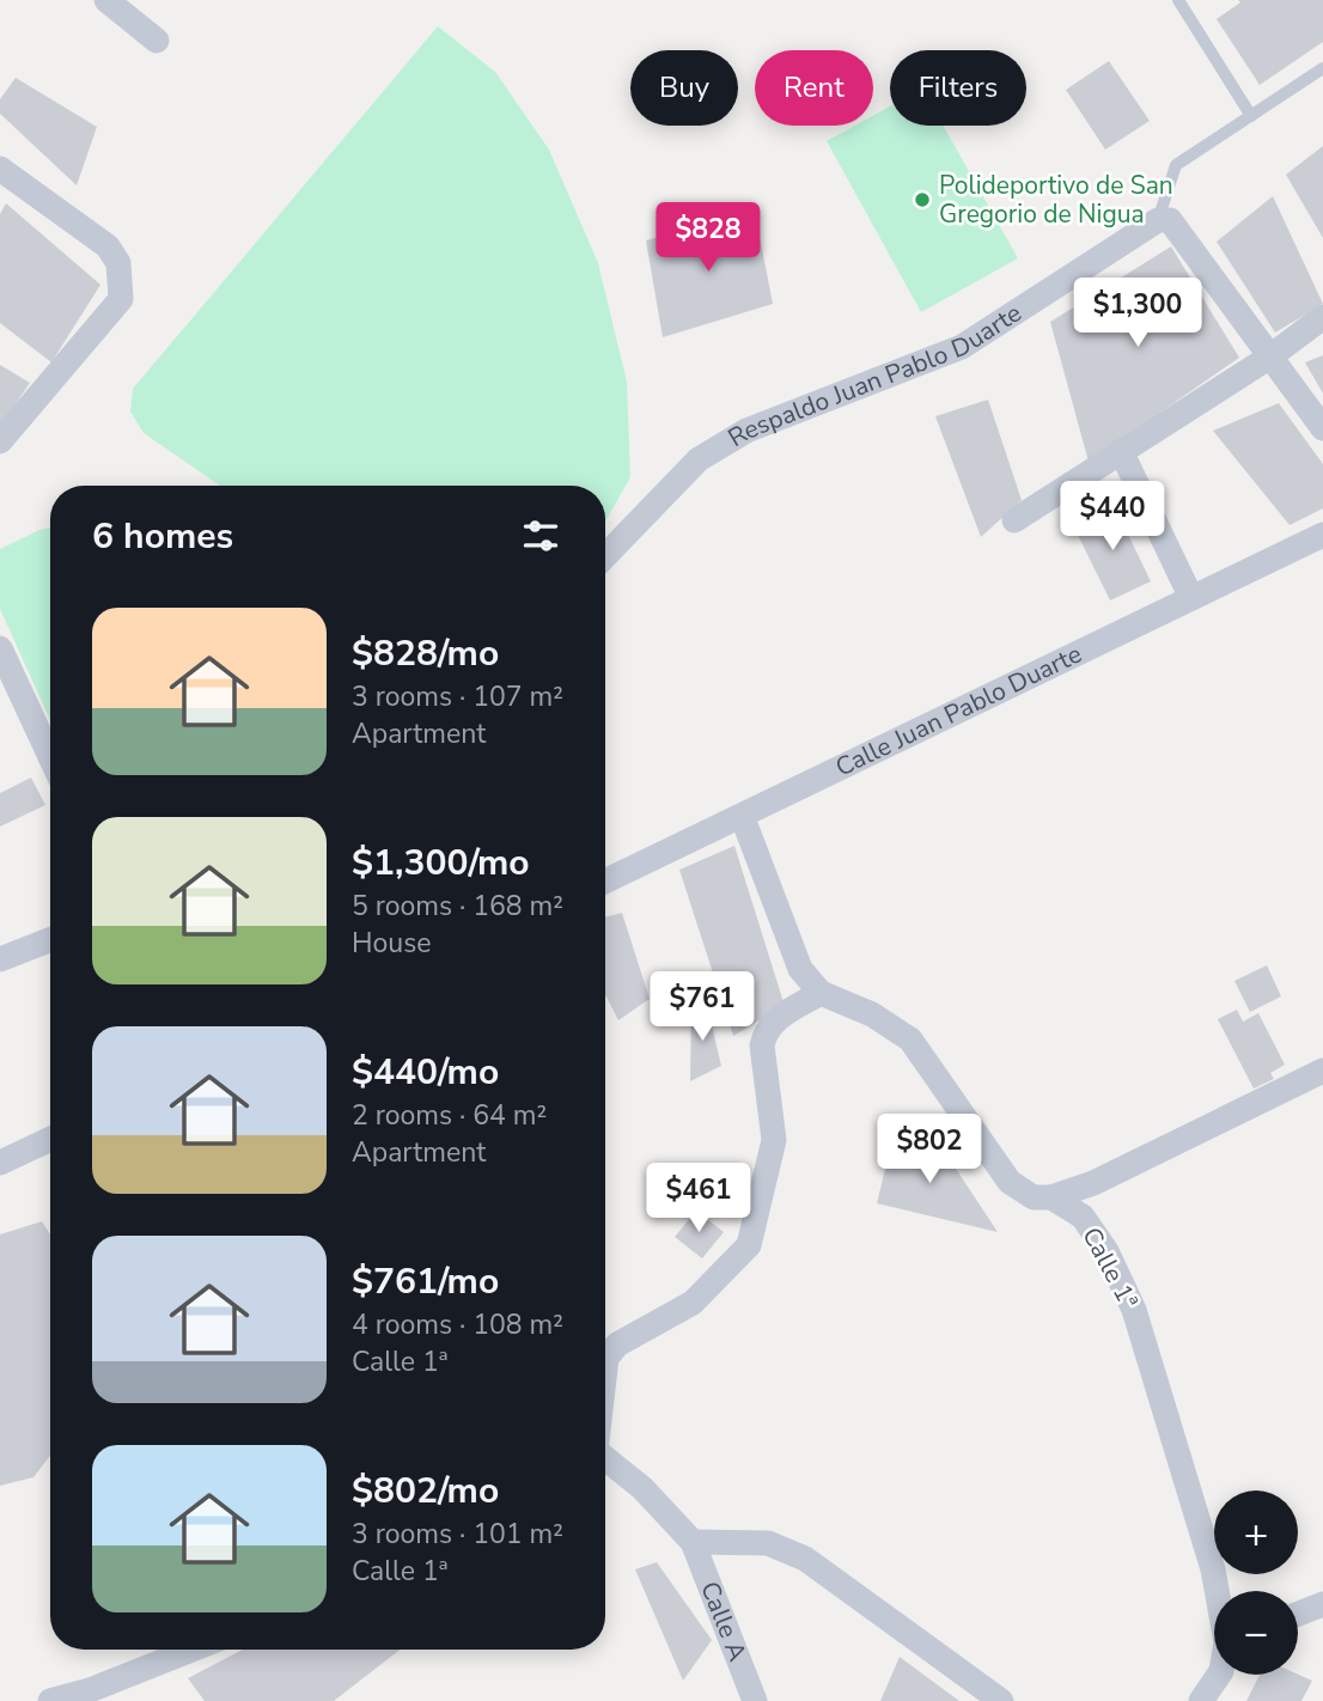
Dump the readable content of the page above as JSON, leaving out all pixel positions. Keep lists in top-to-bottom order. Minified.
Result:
{"streets":{"street":["Respaldo Juan Pablo Duarte","Calle Juan Pablo Duarte","Calle 1ª","Calle A"]},"places":["Polideportivo de San Gregorio de Nigua"],"page":{"chip":["Buy","Rent","Filters"],"price":["$828","$1,300","$440","$761","$802","$461"],"heading":"6 homes","list":[{"name":"$828/mo","note":"3 rooms · 107 m² · Apartment"},{"name":"$1,300/mo","note":"5 rooms · 168 m² · House"},{"name":"$440/mo","note":"2 rooms · 64 m² · Apartment"},{"name":"$761/mo","note":"4 rooms · 108 m² · Calle 1ª"},{"name":"$802/mo","note":"3 rooms · 101 m² · Calle 1ª"}],"map_buttons":["+","−"]}}
